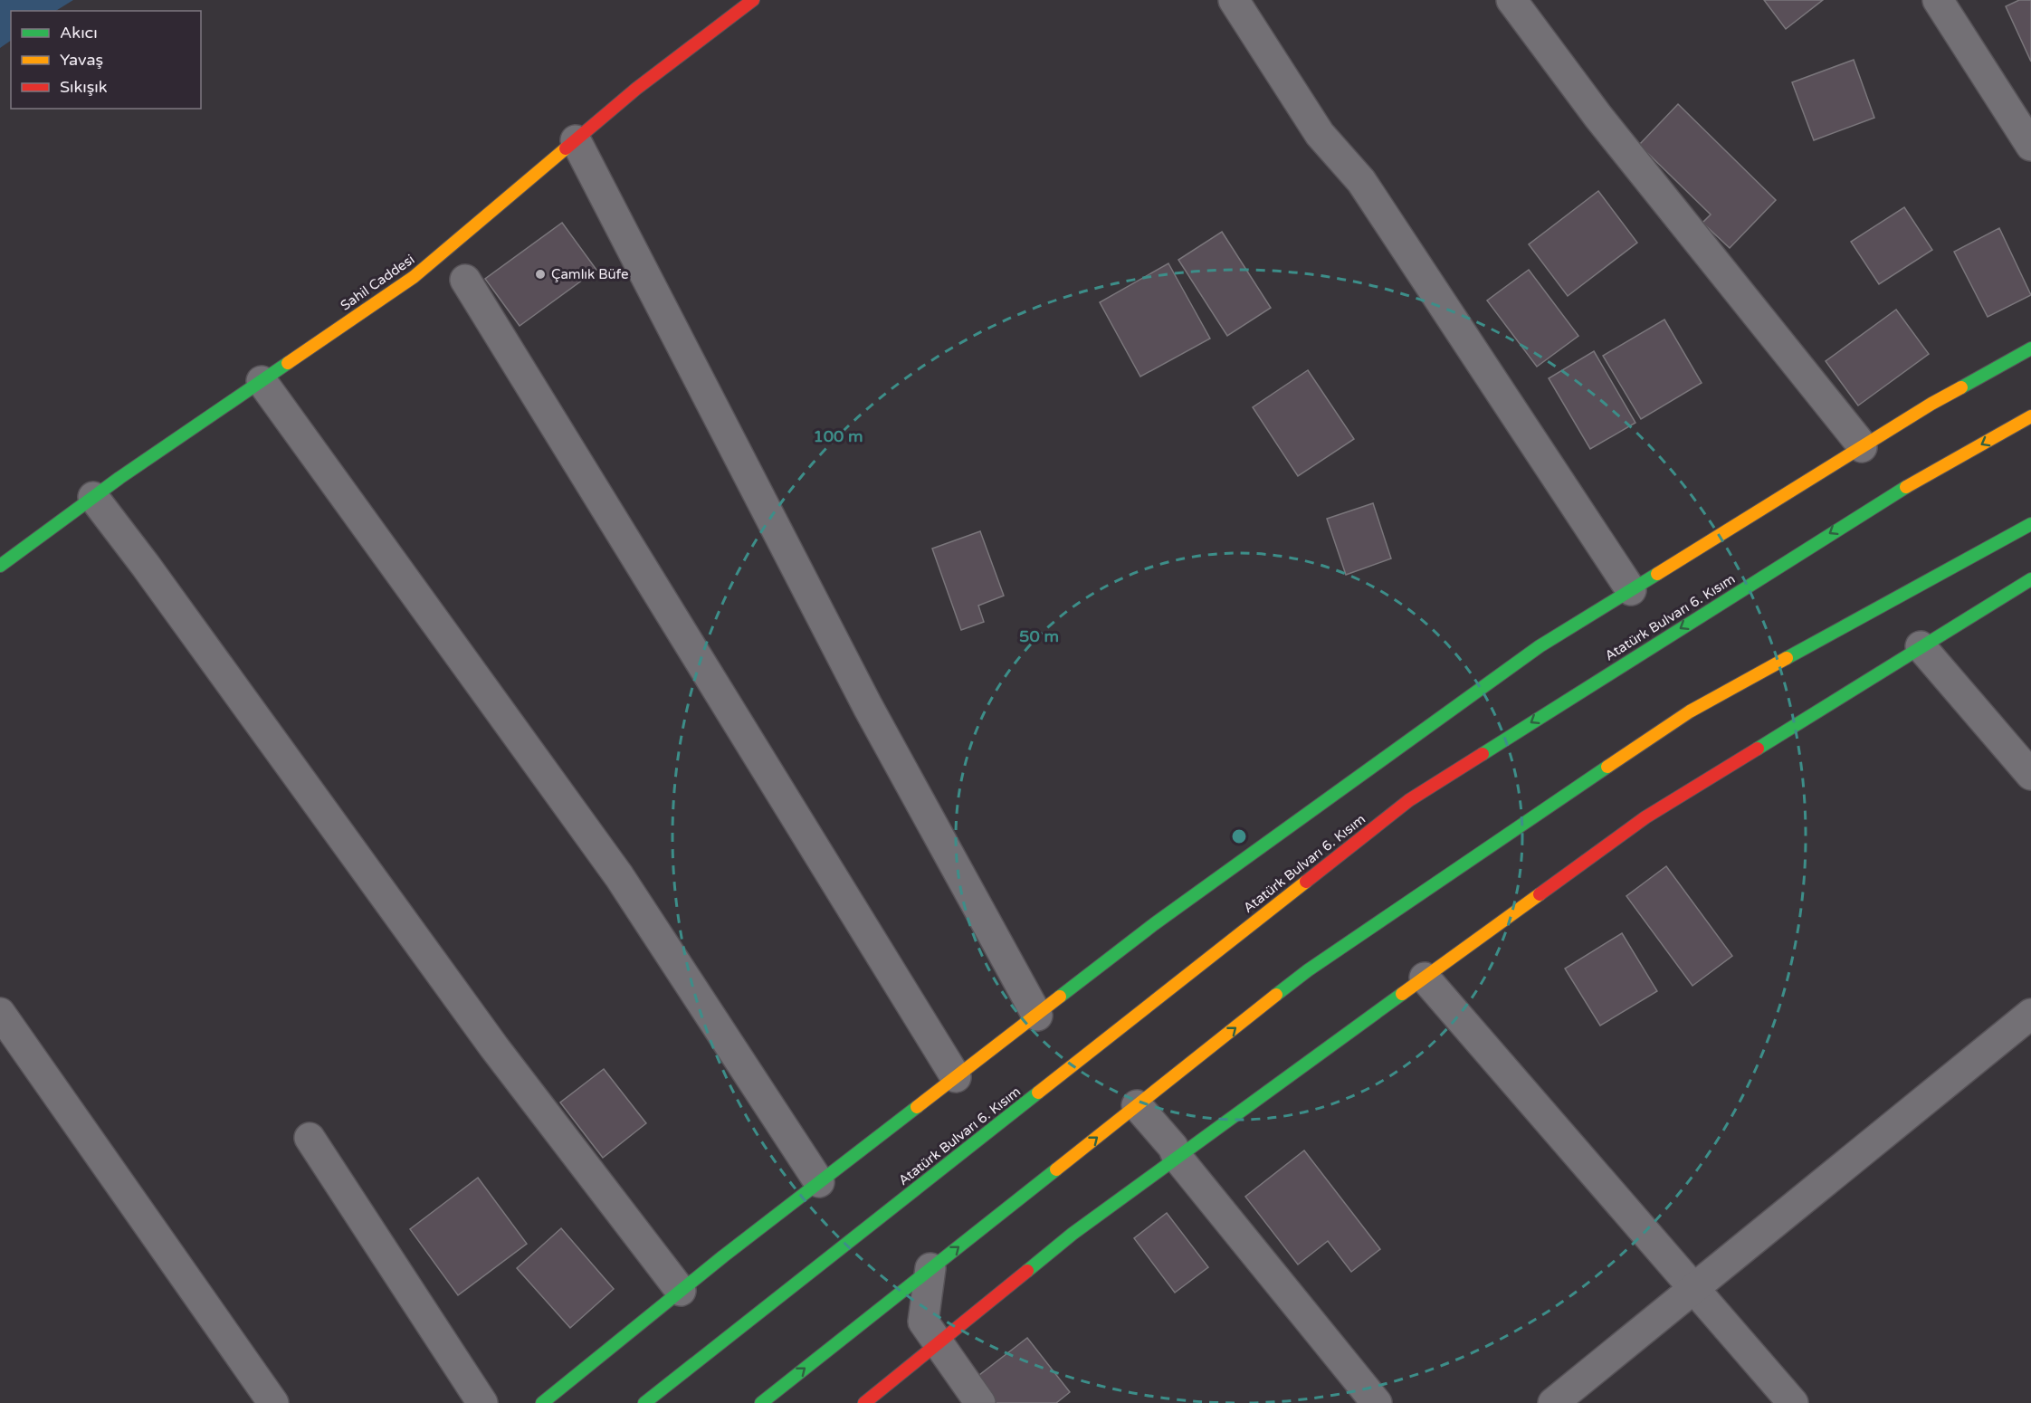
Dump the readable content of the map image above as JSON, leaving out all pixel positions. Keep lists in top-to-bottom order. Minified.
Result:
{"streets":{"main road":["Sahil Caddesi","Atatürk Bulvarı 6. Kısım"]},"places":["Çamlık Büfe"],"legend":["Akıcı","Yavaş","Sıkışık"],"rings":["100 m","50 m"]}
